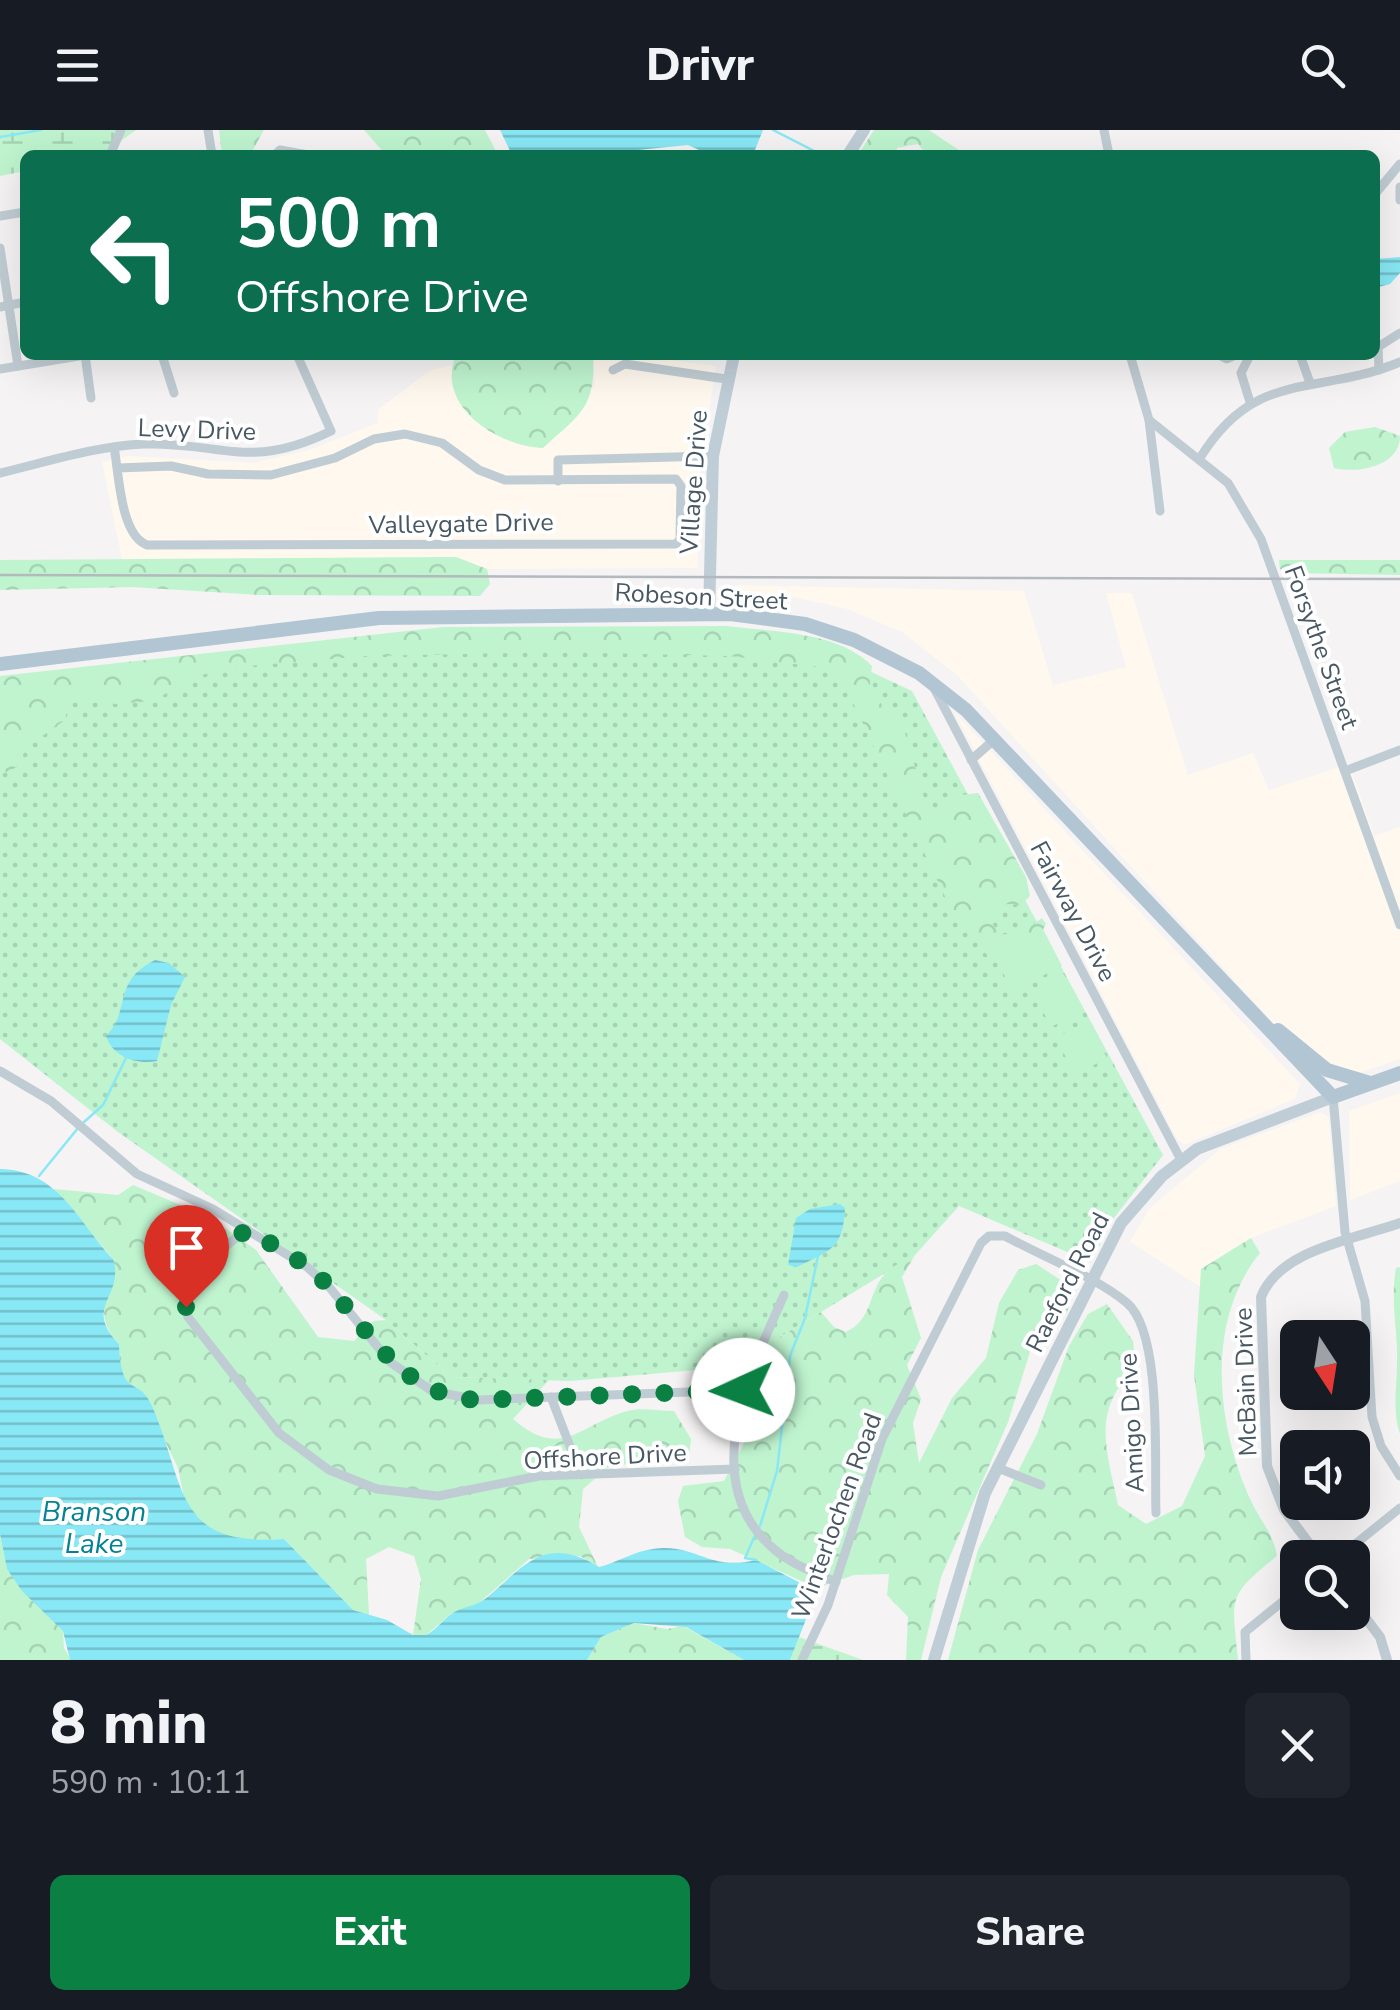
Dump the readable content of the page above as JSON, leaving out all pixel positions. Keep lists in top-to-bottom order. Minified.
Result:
{"streets":{"main road":["Village Drive","Robeson Street","Raeford Road"],"street":["Levy Drive","Valleygate Drive","Forsythe Street","Fairway Drive","McBain Drive","Amigo Drive","Offshore Drive","Winterlochen Road"]},"crossings":[["Levy Drive","Valleygate Drive"],["Village Drive","Valleygate Drive"],["Village Drive","Robeson Street"],["Robeson Street","Fairway Drive"],["Robeson Street","Raeford Road"],["Fairway Drive","Raeford Road"],["Raeford Road","Amigo Drive"],["Amigo Drive","Winterlochen Road"]],"water":["Branson Lake"],"north":"bottom","page":{"header":"Drivr","turn":["500 m","Offshore Drive"],"heading":["8 min","590 m · 10:11"],"buttons":["Exit","Share"]}}
